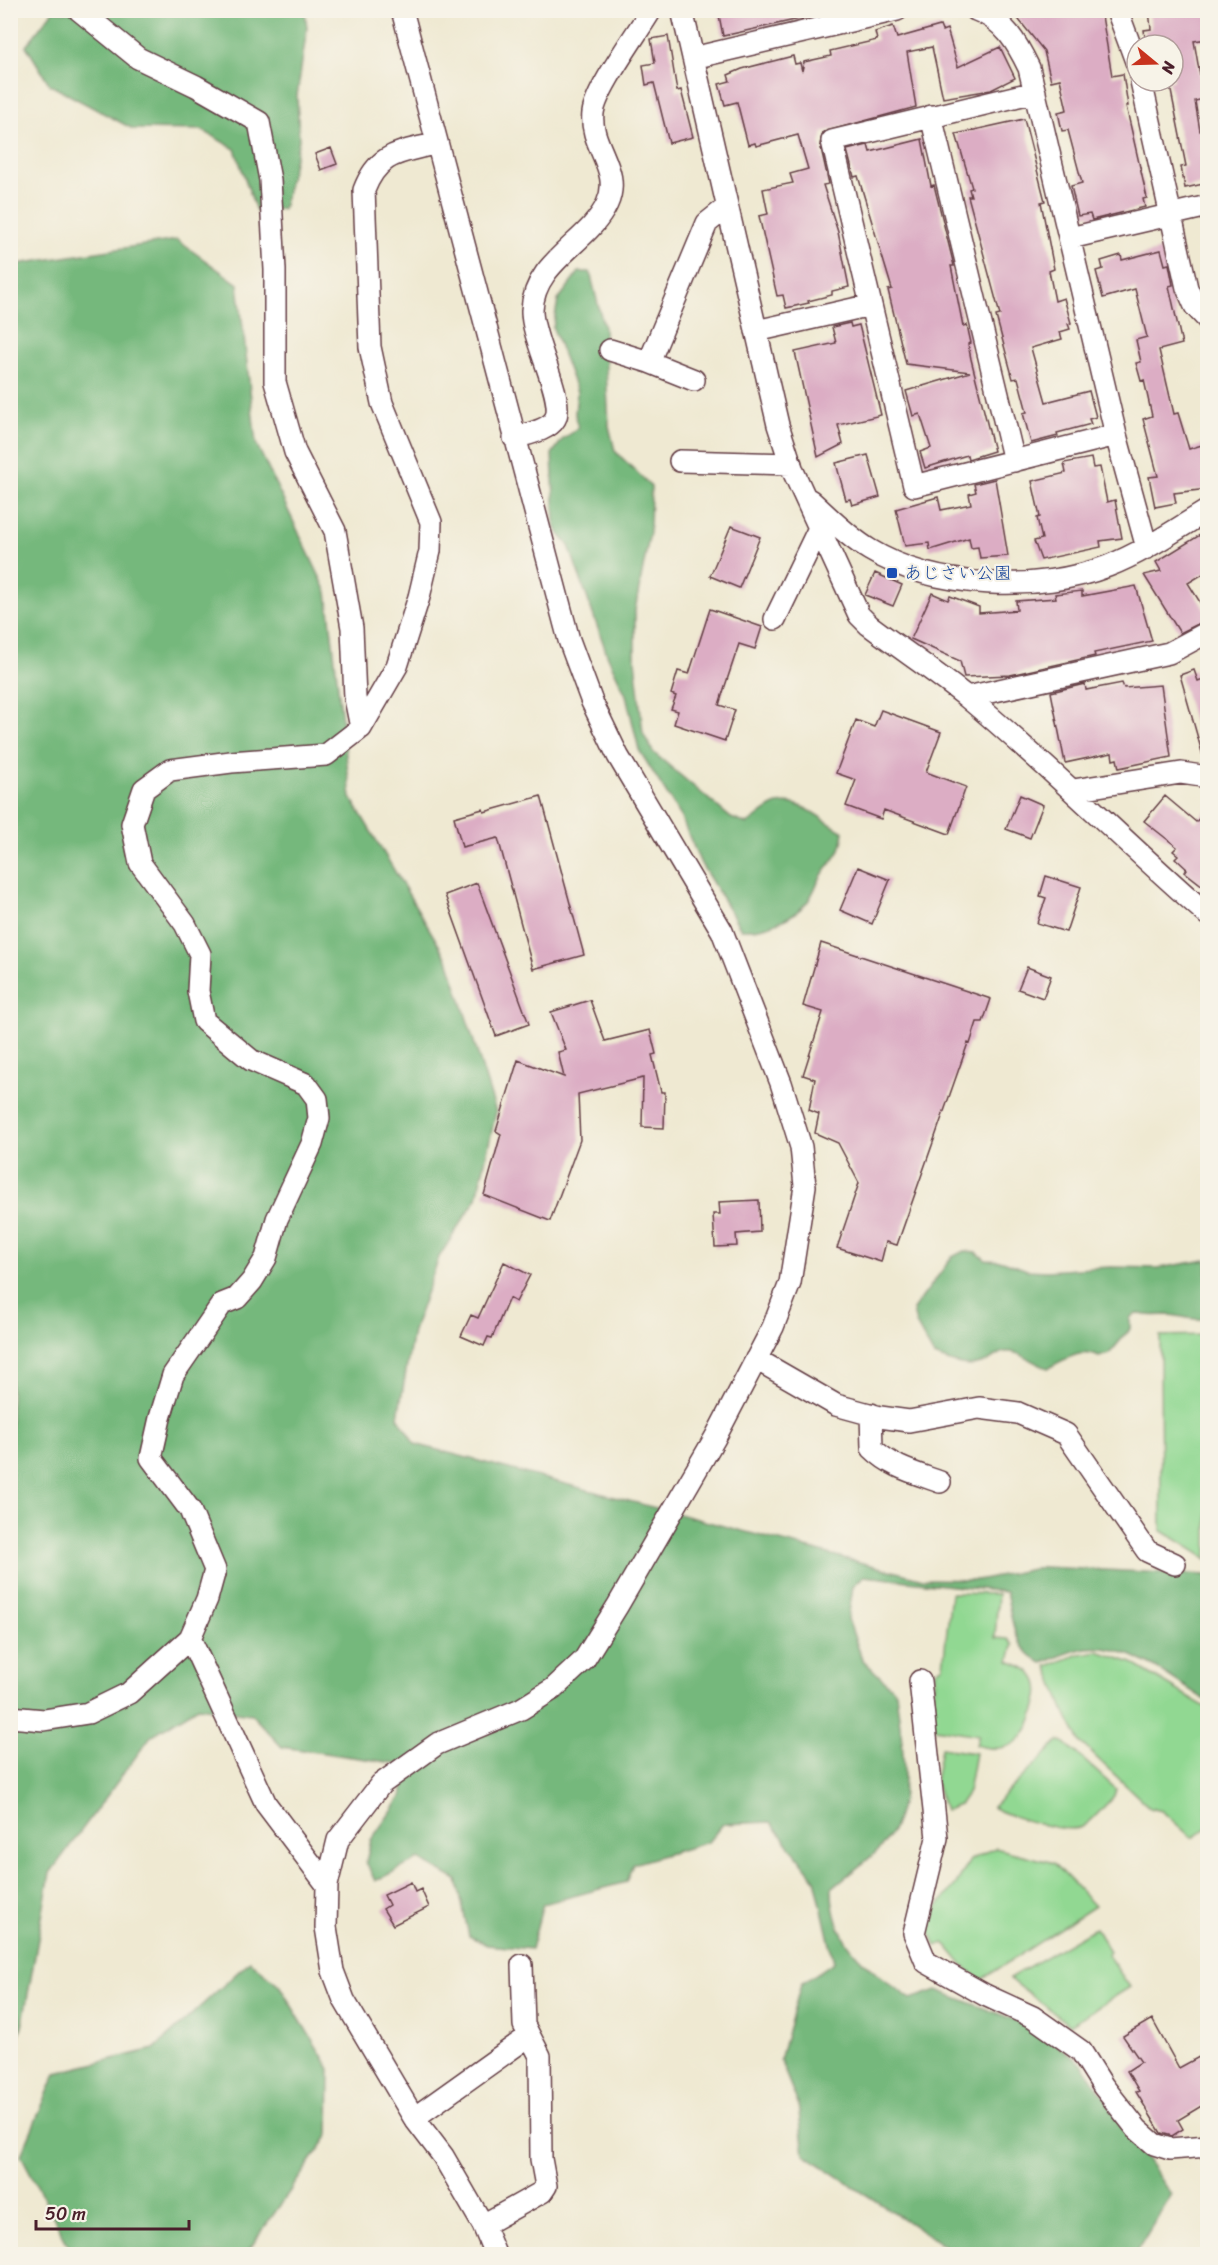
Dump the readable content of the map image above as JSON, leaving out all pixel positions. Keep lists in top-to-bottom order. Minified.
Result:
{"places":{"transit":["あじさい公園"]},"scale_bar":"50 m","north":"right"}
